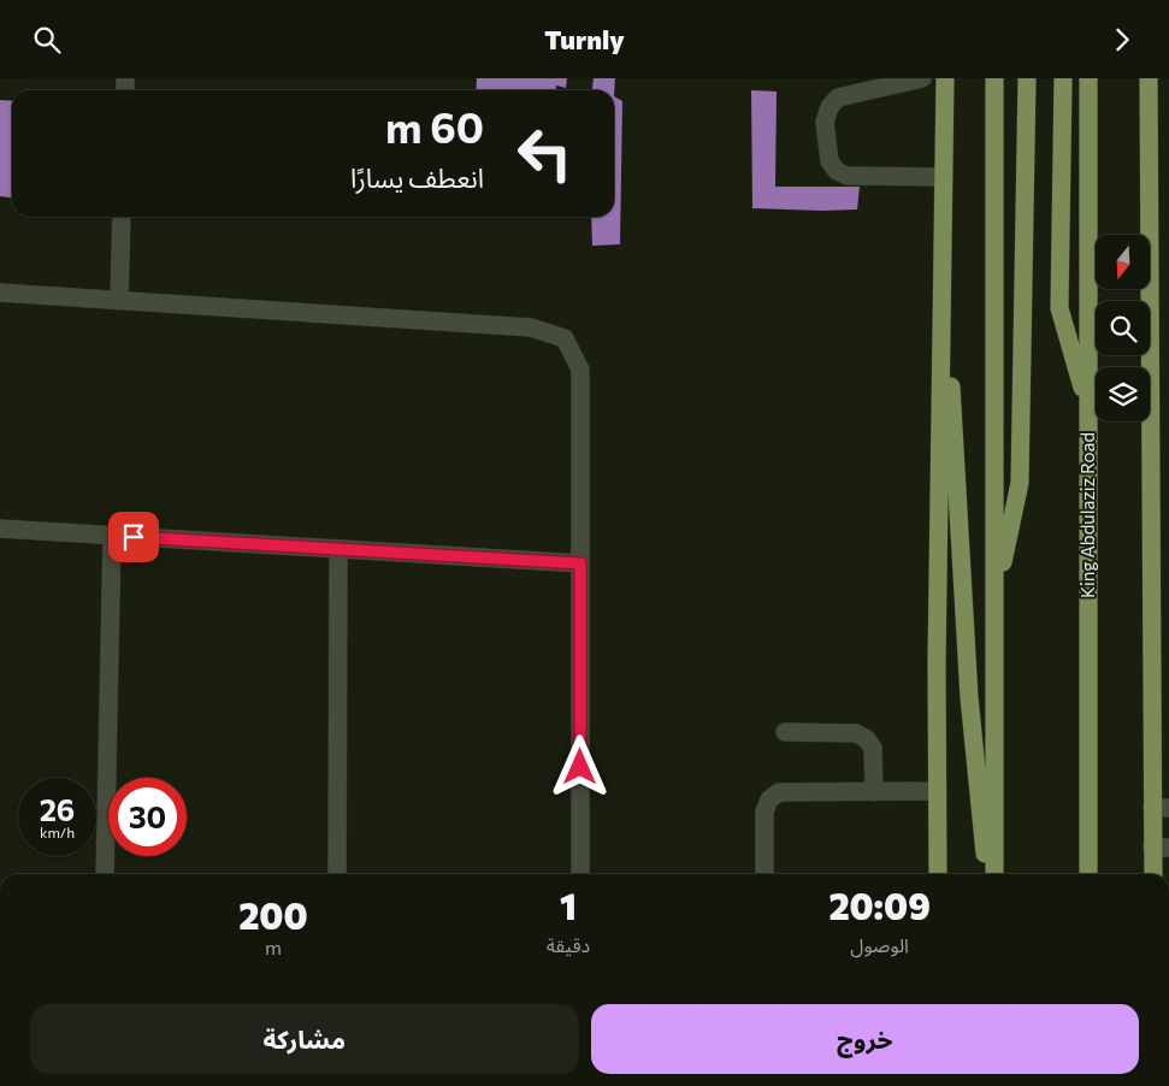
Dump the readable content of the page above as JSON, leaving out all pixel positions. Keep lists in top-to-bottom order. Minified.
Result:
{"streets":{"main road":["King Abdulaziz Road"]},"north":"bottom","page":{"header":"Turnly","turn":["60 m","انعطف يسارًا"],"speed":"26 km/h","limit":"30","eta":["20:09","الوصول","1","دقيقة","200","m"],"buttons":["خروج","مشاركة"]}}
